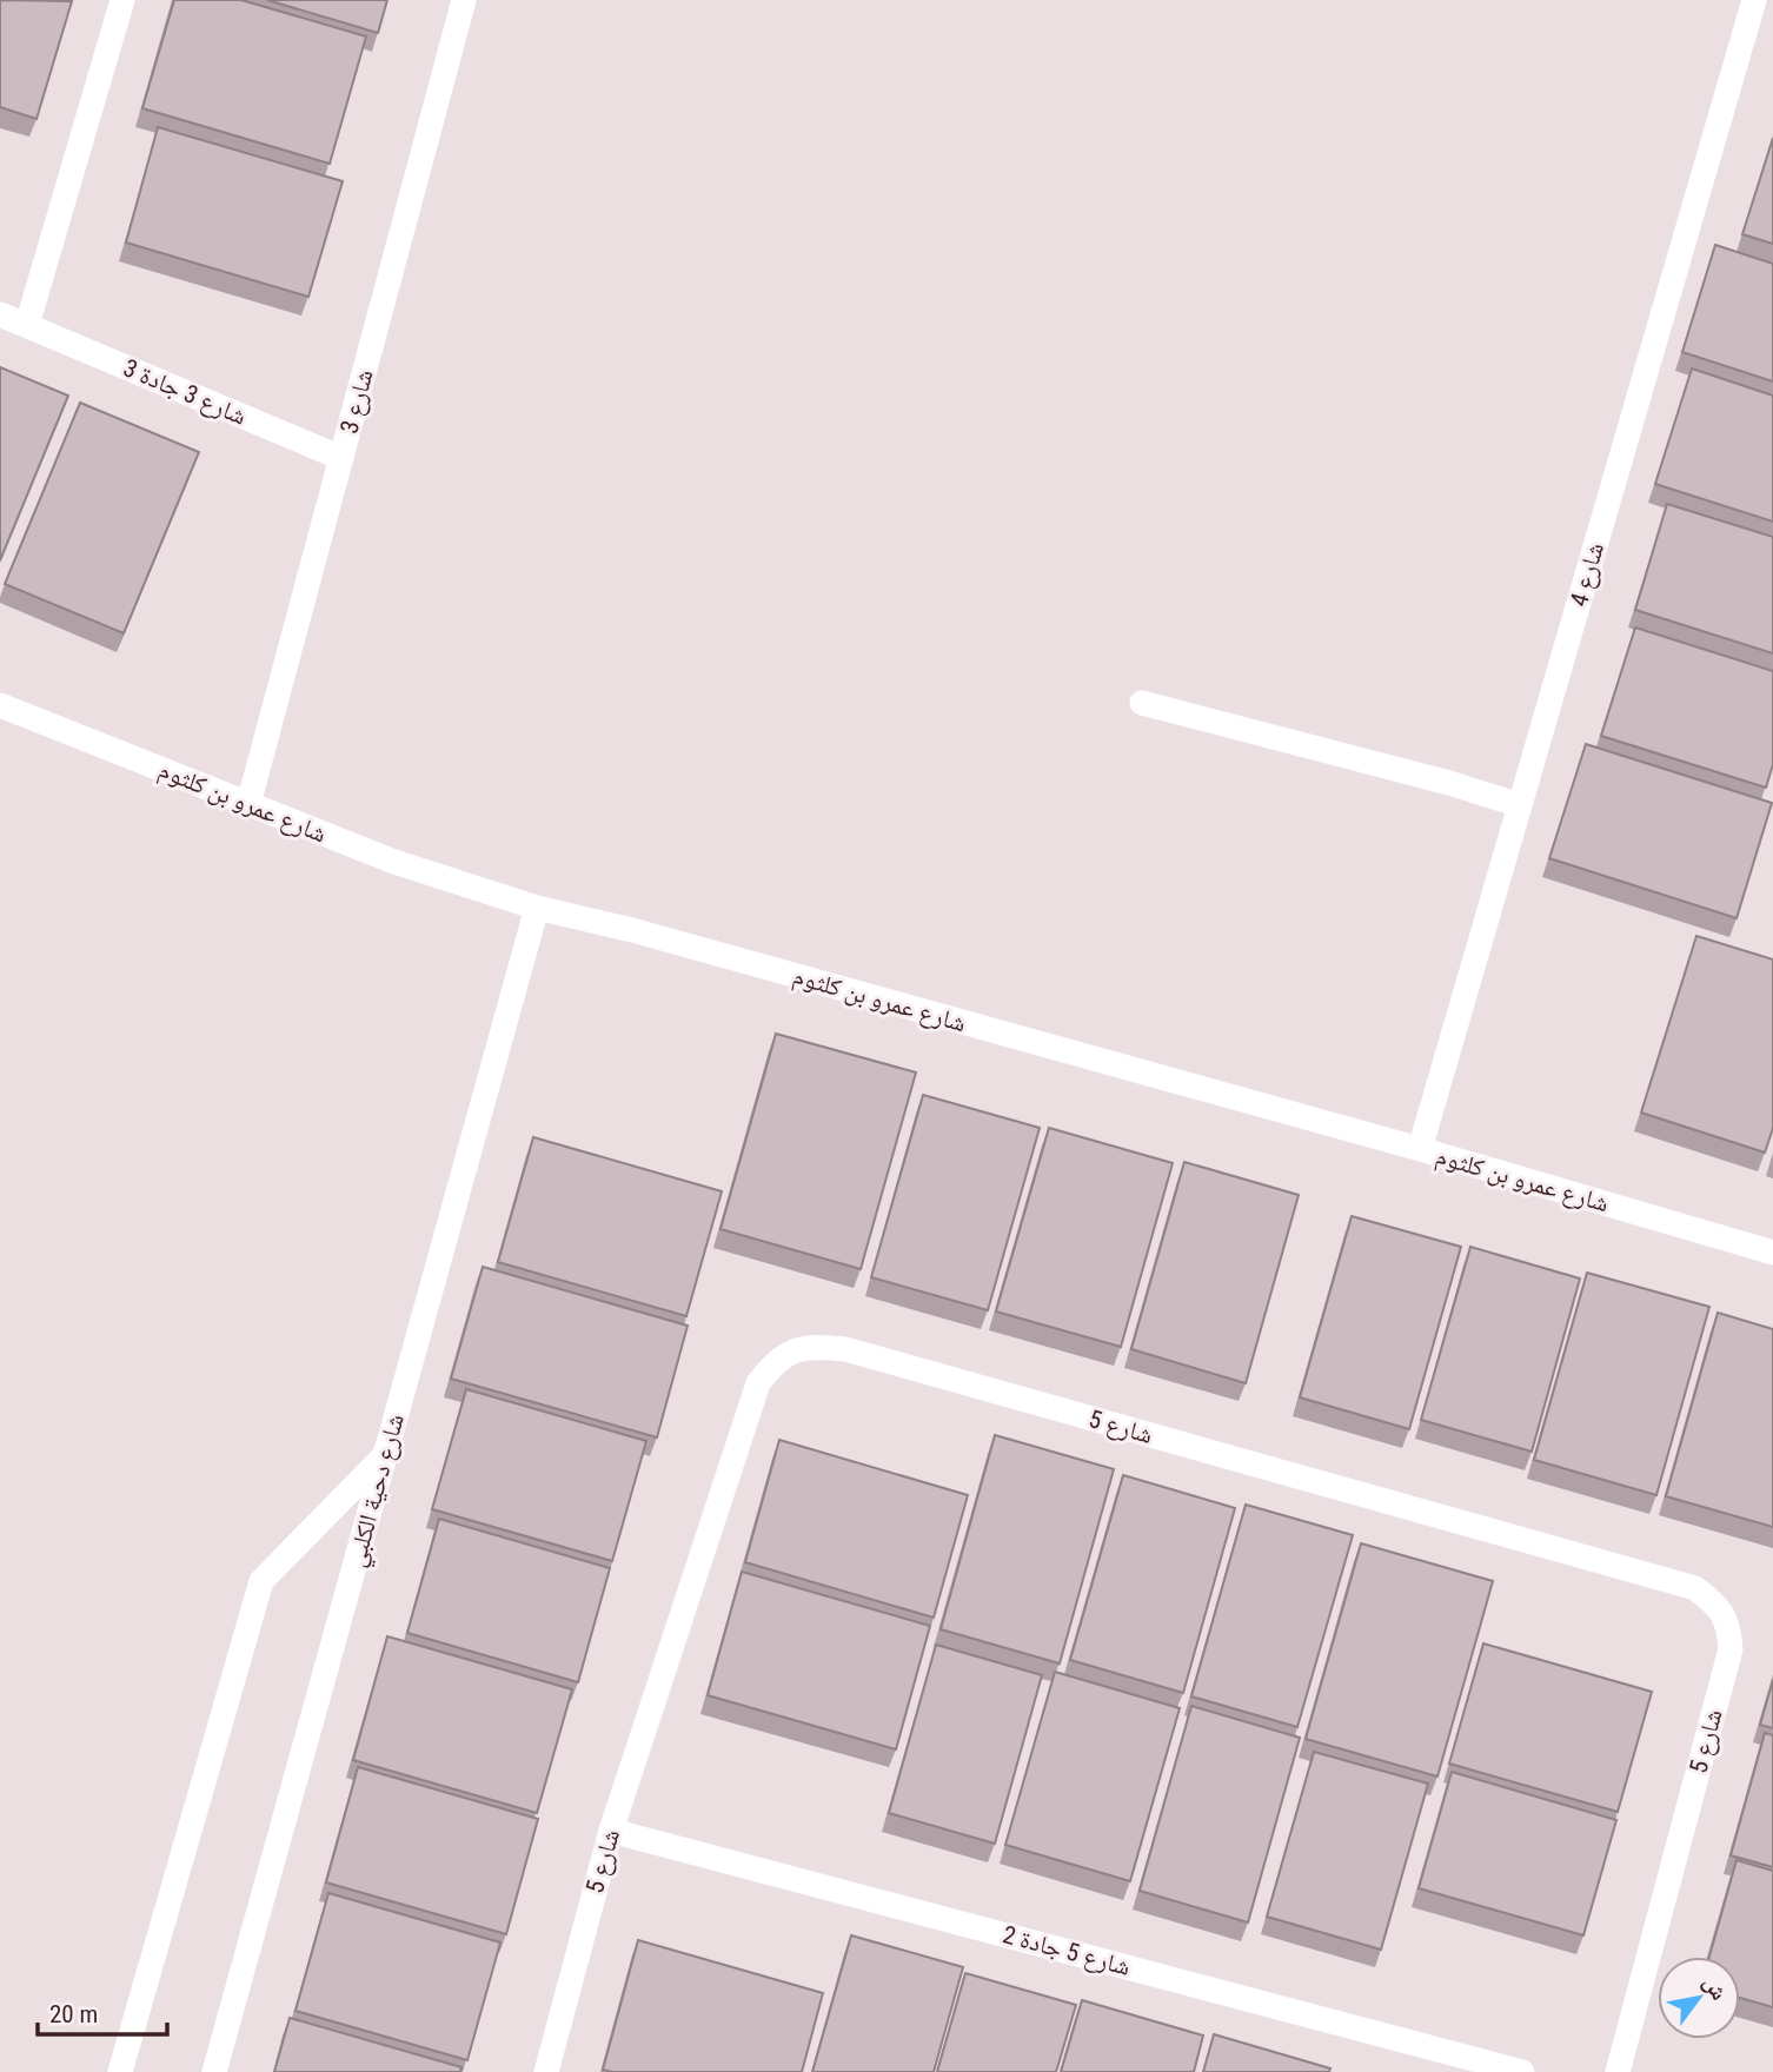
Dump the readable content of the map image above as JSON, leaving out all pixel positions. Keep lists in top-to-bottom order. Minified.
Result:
{"streets":{"street":["شارع 3 جادة 3","شارع 3","شارع 4","شارع عمرو بن كلثوم","شارع 5","شارع دحية الكلبي","شارع 5 جادة 2"]},"crossings":[["شارع 3 جادة 3","شارع 3"],["شارع 3","شارع عمرو بن كلثوم"],["شارع 4","شارع عمرو بن كلثوم"],["شارع عمرو بن كلثوم","شارع دحية الكلبي"],["شارع 5","شارع 5 جادة 2"]],"scale_bar":"20 m","north":"top right"}
